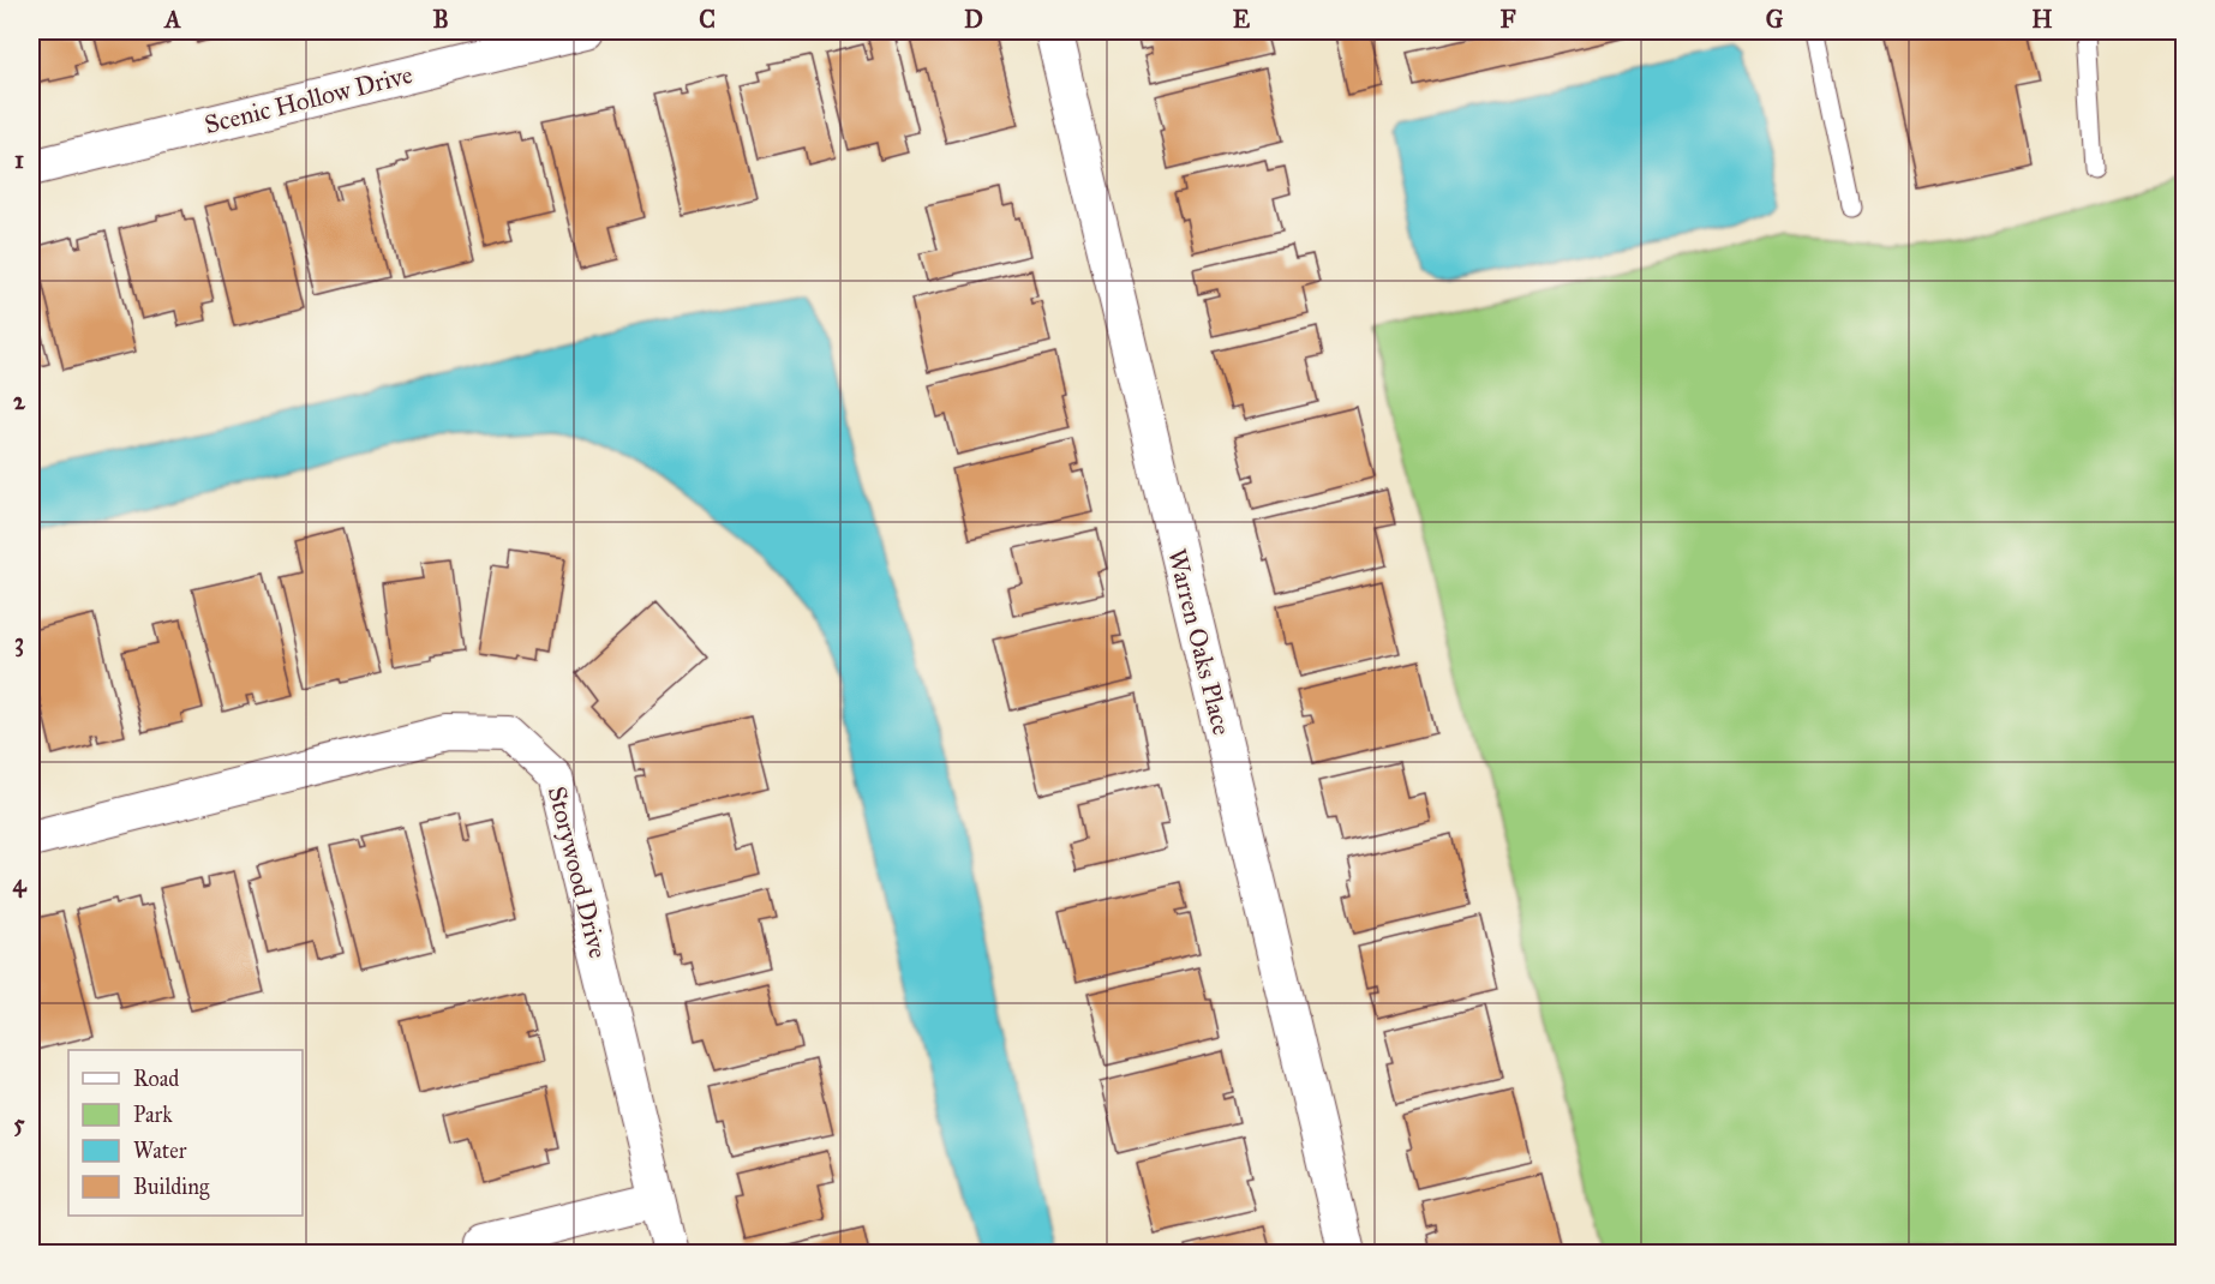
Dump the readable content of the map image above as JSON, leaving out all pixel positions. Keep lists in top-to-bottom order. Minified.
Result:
{"streets":{"street":["Scenic Hollow Drive","Warren Oaks Place","Storywood Drive"]},"legend":["Road","Park","Water","Building"],"grid":{"columns":["A","B","C","D","E","F","G","H"],"rows":["1","2","3","4","5"]}}
